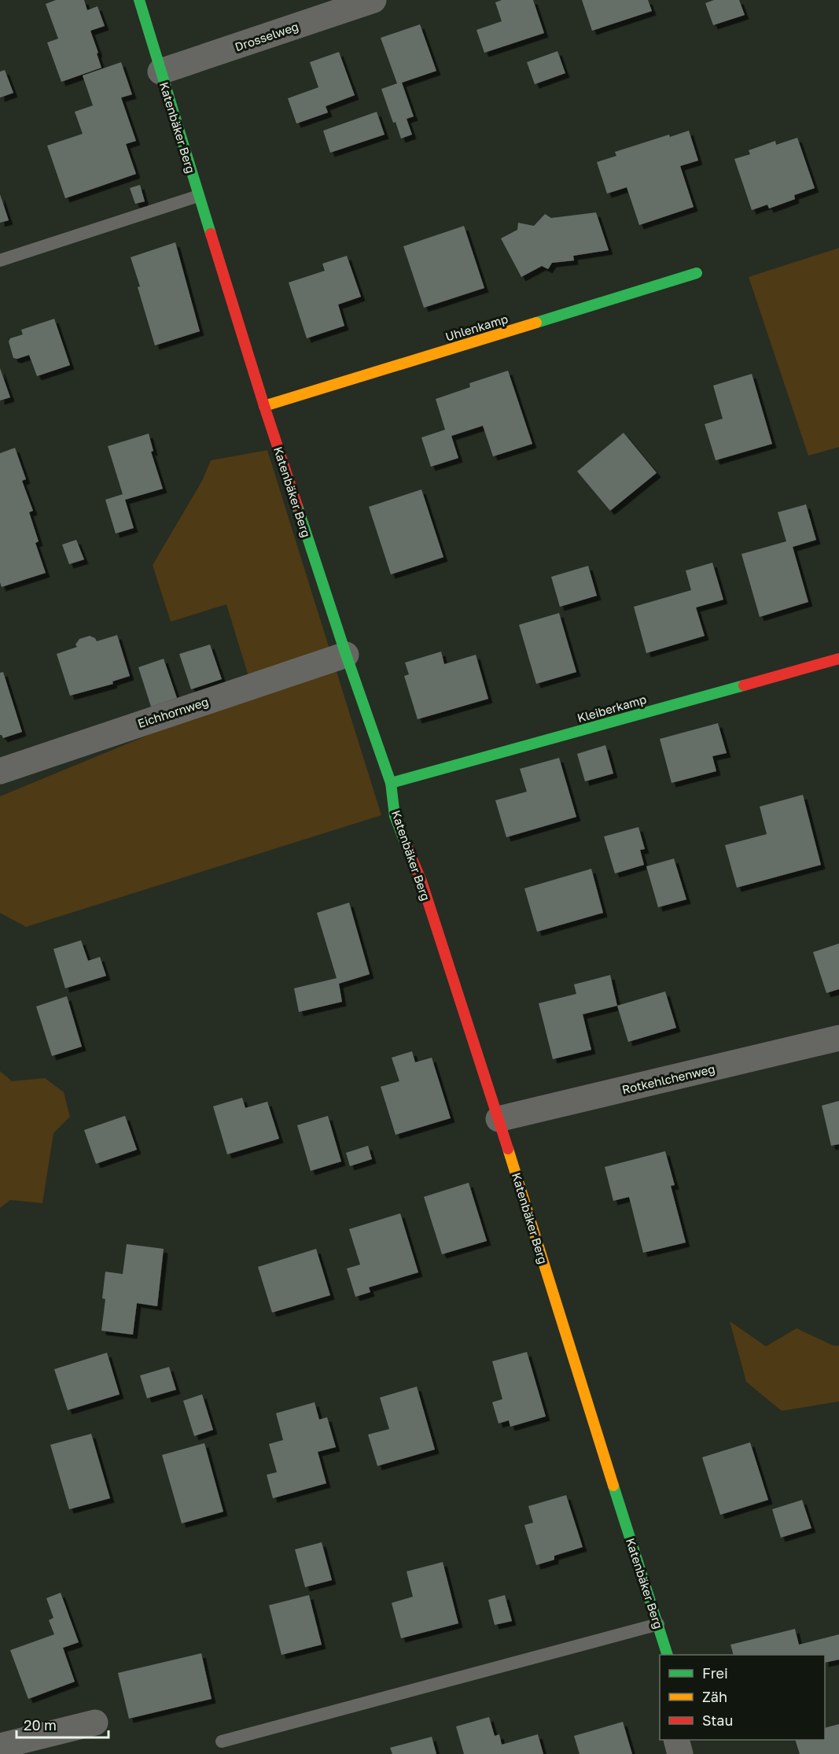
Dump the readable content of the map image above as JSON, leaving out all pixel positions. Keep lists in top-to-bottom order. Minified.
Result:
{"streets":{"street":["Drosselweg","Katenbäker Berg","Uhlenkamp","Kleiberkamp","Eichhornweg","Rotkehlchenweg"]},"crossings":[["Drosselweg","Katenbäker Berg"],["Katenbäker Berg","Uhlenkamp"],["Katenbäker Berg","Kleiberkamp"],["Katenbäker Berg","Eichhornweg"],["Katenbäker Berg","Rotkehlchenweg"]],"legend":["Frei","Zäh","Stau"],"scale_bar":"20 m"}
